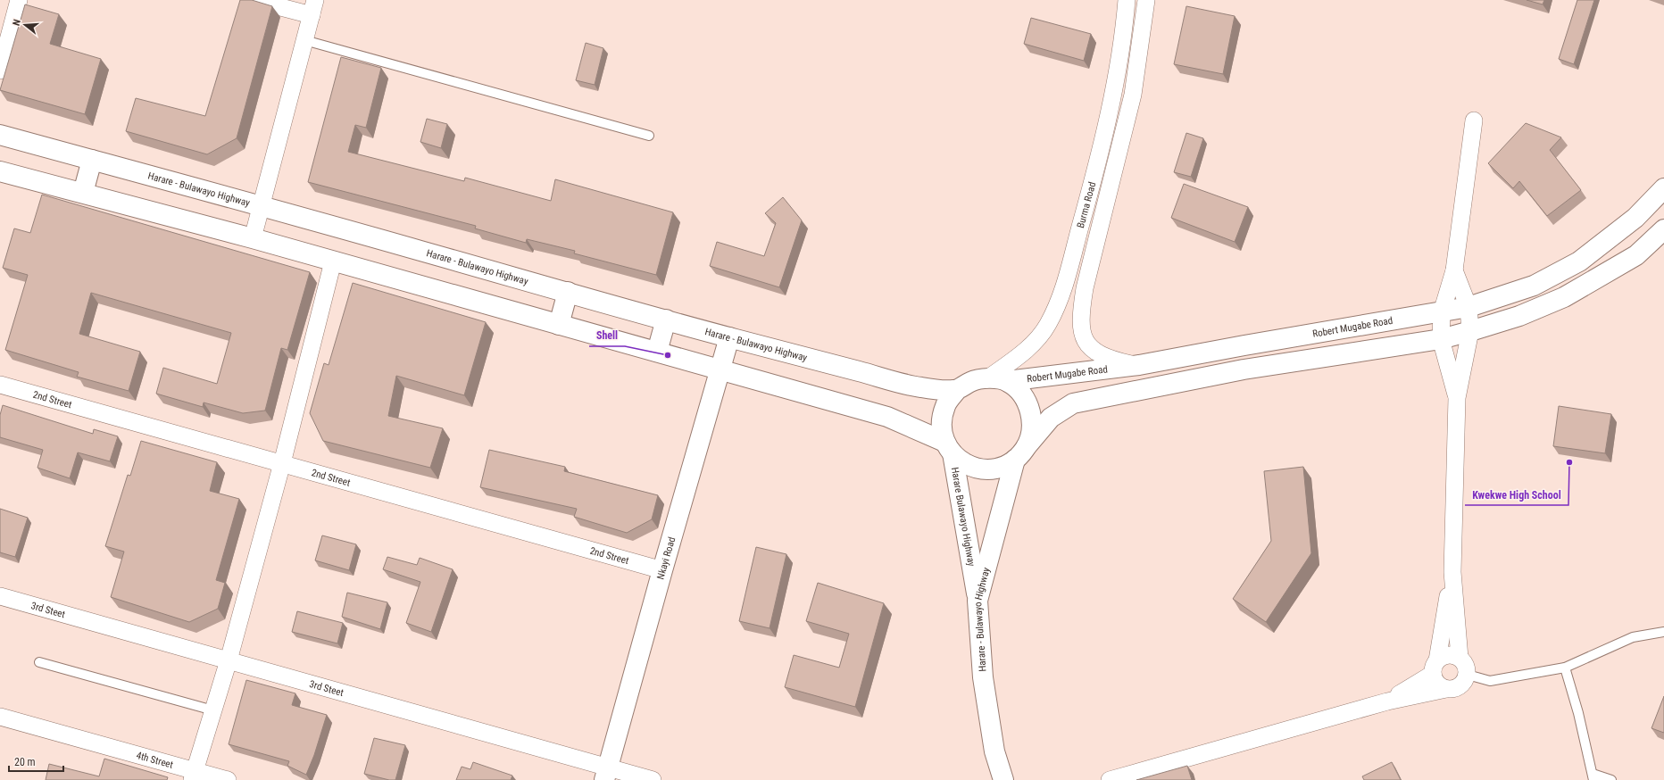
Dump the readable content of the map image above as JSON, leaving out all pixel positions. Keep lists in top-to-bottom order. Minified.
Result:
{"streets":{"main road":["Harare - Bulawayo Highway","Robert Mugabe Road","Harare Bulawayo Highway","Nkayi Road"],"street":["Burma Road","2nd Street","3rd Steet","4th Street"]},"crossings":[["Harare - Bulawayo Highway","Burma Road"],["Harare - Bulawayo Highway","Robert Mugabe Road"],["Harare - Bulawayo Highway","Harare Bulawayo Highway"],["Harare - Bulawayo Highway","Nkayi Road"],["Burma Road","Robert Mugabe Road"],["Burma Road","Harare Bulawayo Highway"],["Robert Mugabe Road","Harare Bulawayo Highway"],["2nd Street","Nkayi Road"],["Nkayi Road","3rd Steet"]],"places":["Shell","Kwekwe High School"],"scale_bar":"20 m","north":"left"}
